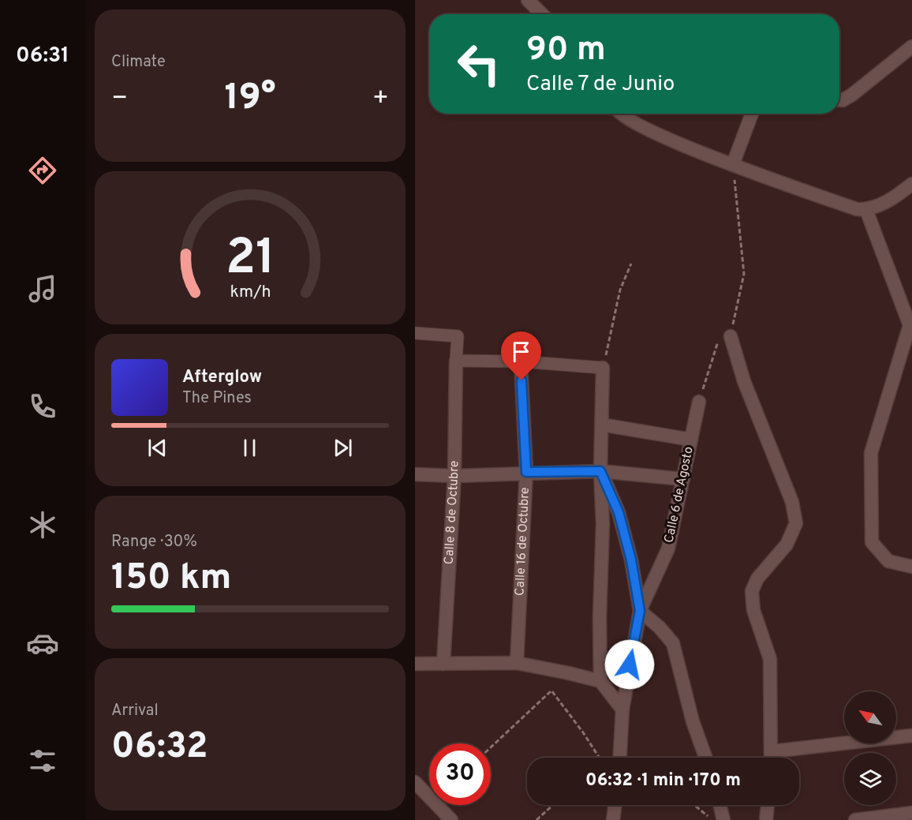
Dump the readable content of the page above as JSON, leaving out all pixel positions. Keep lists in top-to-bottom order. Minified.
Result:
{"streets":{"street":["Calle 6 de Agosto","Calle 8 de Octubre","Calle 16 de Octubre"]},"north":"top left","page":{"tabs":"06:31","tile":["Climate",["Range · 30%","150 km"],["Arrival","06:32"]],"turn":["90 m","Calle 7 de Junio"],"heat":["−","19°","+"],"song":["Afterglow","The Pines"],"limit":"30","trip":"06:32 · 1 min · 170 m","gauge":["21","km/h"]}}
